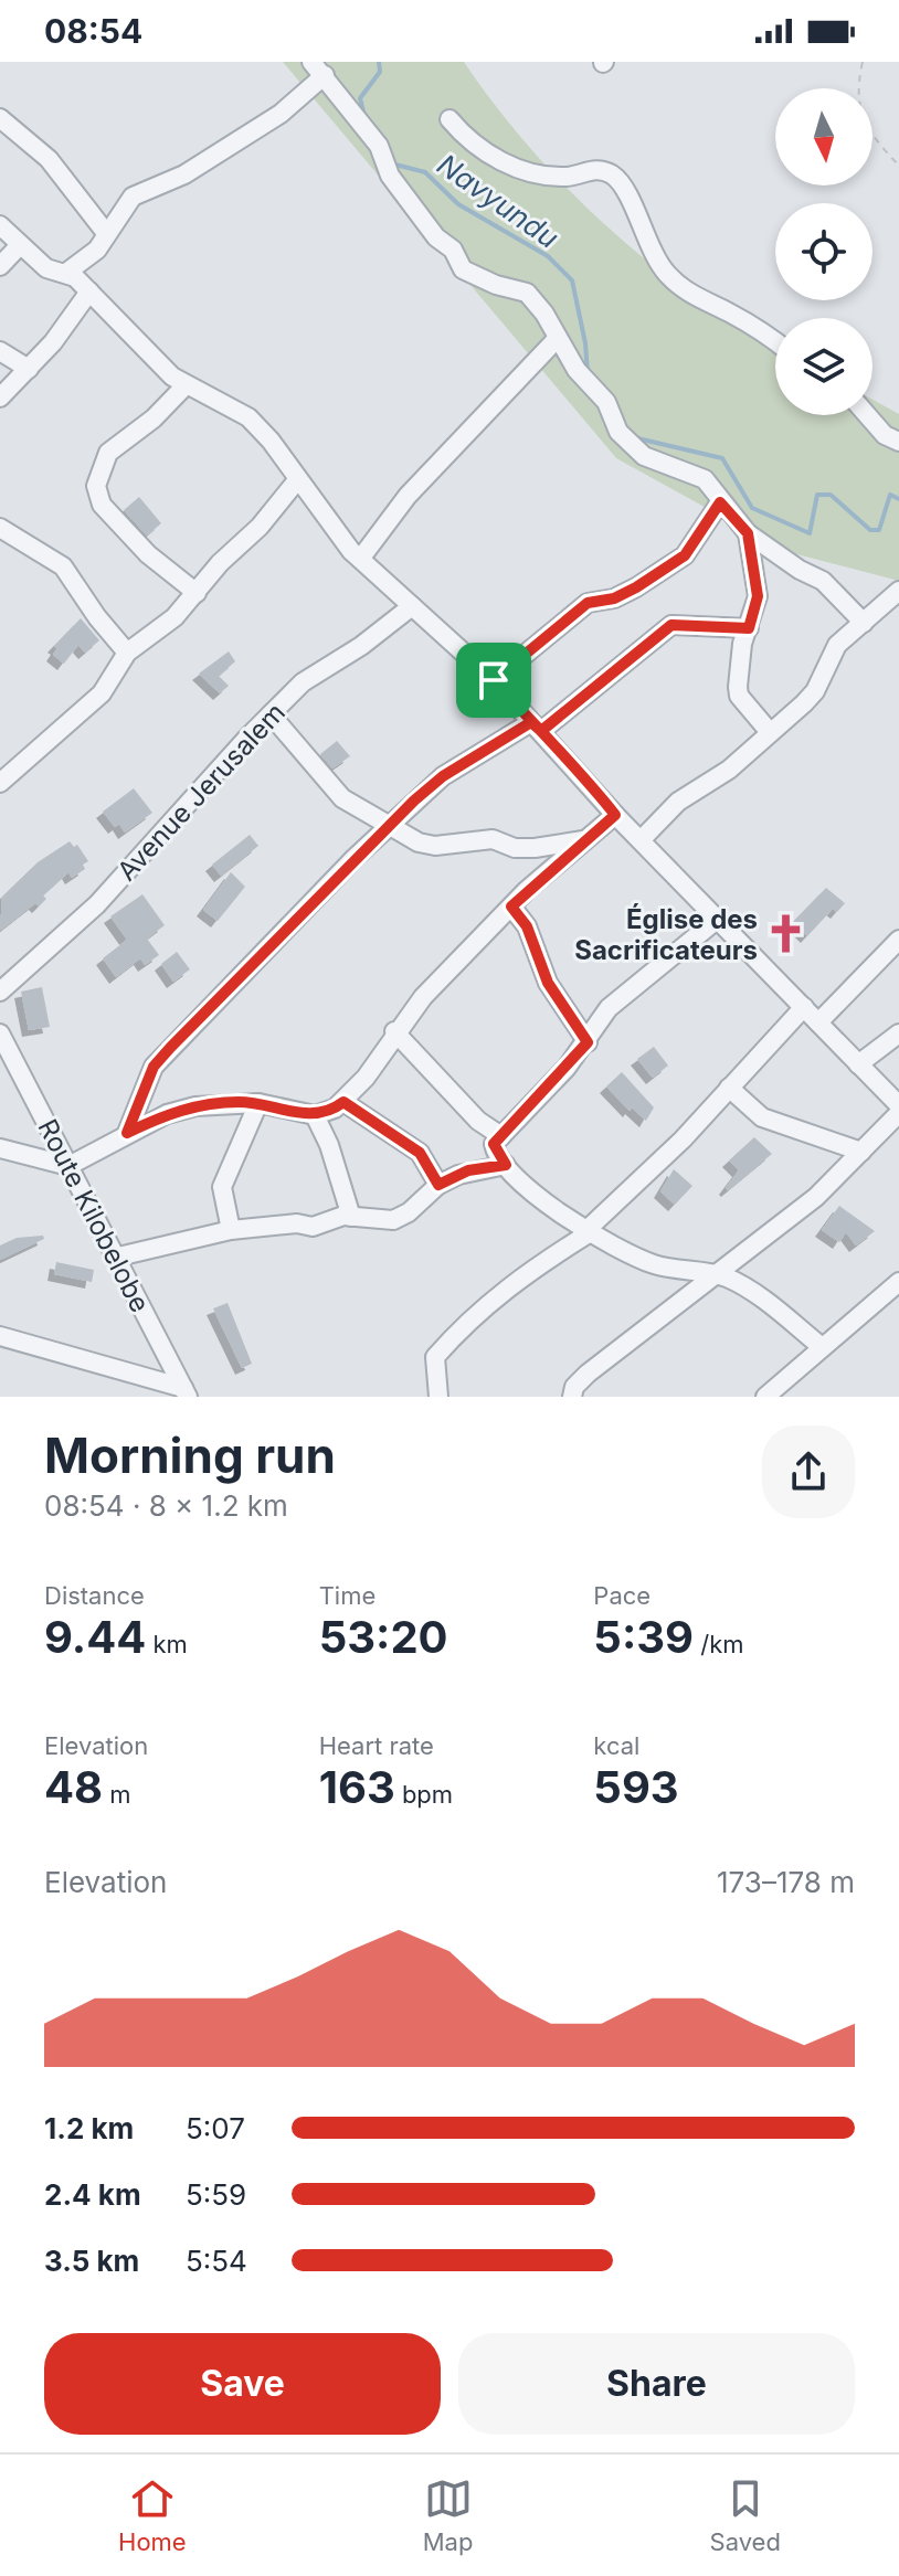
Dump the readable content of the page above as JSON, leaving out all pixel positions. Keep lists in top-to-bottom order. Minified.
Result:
{"streets":{"street":["Avenue Jerusalem","Route Kilobelobe"]},"water":["Navyundu"],"places":{"church":["Église des Sacrificateurs"]},"north":"bottom","page":{"status":"08:54","heading":["Morning run","08:54 · 8 × 1.2 km"],"stats":[["Distance","9.44 km"],["Time","53:20"],["Pace","5:39 /km"],["Elevation","48 m"],["Heart rate","163 bpm"],["kcal","593"]],"chart":["Elevation","173–178 m"],"list":[{"name":"1.2 km","note":"5:07"},{"name":"2.4 km","note":"5:59"},{"name":"3.5 km","note":"5:54"}],"buttons":["Save","Share"],"tabs":["Home","Map","Saved"]}}
